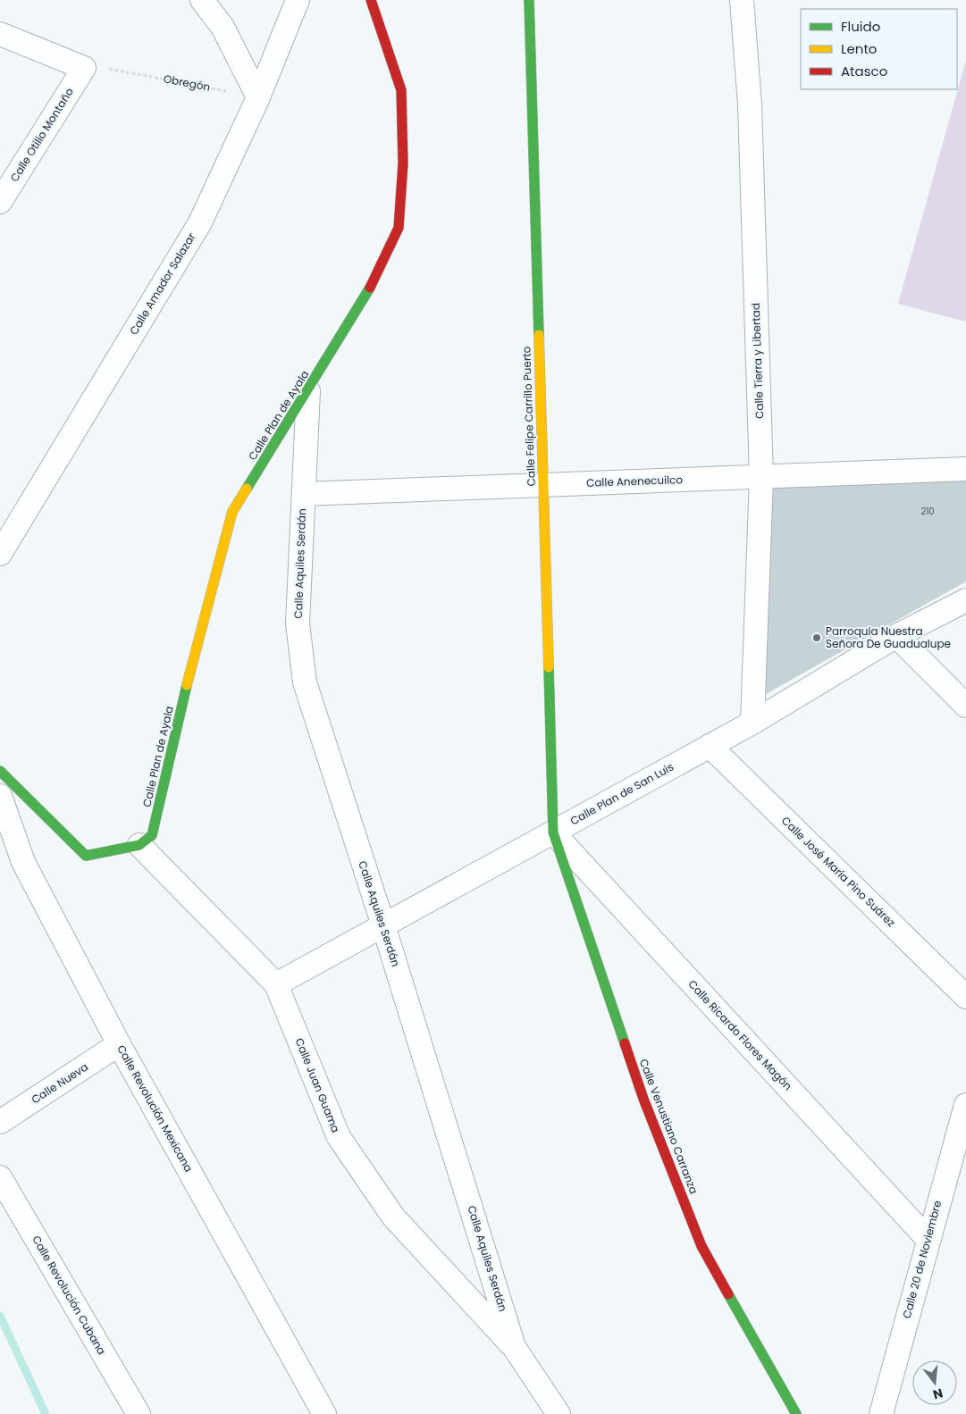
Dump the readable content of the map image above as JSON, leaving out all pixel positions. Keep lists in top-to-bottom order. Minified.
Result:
{"streets":{"street":["Calle Otilio Montaño","Calle Amador Salazar","Calle Tierra y Libertad","Calle Plan de Ayala","Calle Felipe Carrillo Puerto","Calle Anenecuilco","Calle Aquiles Serdán","Calle Plan de San Luis","Calle José María Pino Suárez","Calle Ricardo Flores Magón","Calle Nueva","Calle Juan Guama","Calle Revolución Mexicana","Calle Venustiano Carranza","Calle 20 de Noviembre","Calle Revolución Cubana"],"path":["Obregón"]},"crossings":[["Obregón","Calle Amador Salazar"],["Calle Tierra y Libertad","Calle Anenecuilco"],["Calle Tierra y Libertad","Calle Plan de San Luis"],["Calle Plan de Ayala","Calle Aquiles Serdán"],["Calle Plan de Ayala","Calle Juan Guama"],["Calle Felipe Carrillo Puerto","Calle Anenecuilco"],["Calle Felipe Carrillo Puerto","Calle Plan de San Luis"],["Calle Felipe Carrillo Puerto","Calle Ricardo Flores Magón"],["Calle Felipe Carrillo Puerto","Calle Venustiano Carranza"],["Calle Anenecuilco","Calle Aquiles Serdán"],["Calle Aquiles Serdán","Calle Plan de San Luis"],["Calle Aquiles Serdán","Calle Juan Guama"],["Calle Plan de San Luis","Calle José María Pino Suárez"],["Calle Plan de San Luis","Calle Ricardo Flores Magón"],["Calle Plan de San Luis","Calle Juan Guama"],["Calle Plan de San Luis","Calle Venustiano Carranza"],["Calle Ricardo Flores Magón","Calle Venustiano Carranza"],["Calle Ricardo Flores Magón","Calle 20 de Noviembre"],["Calle Nueva","Calle Revolución Mexicana"]],"places":["Parroquia Nuestra Señora De Guadualupe"],"house_numbers":["210"],"legend":["Fluido","Lento","Atasco"],"north":"bottom"}
